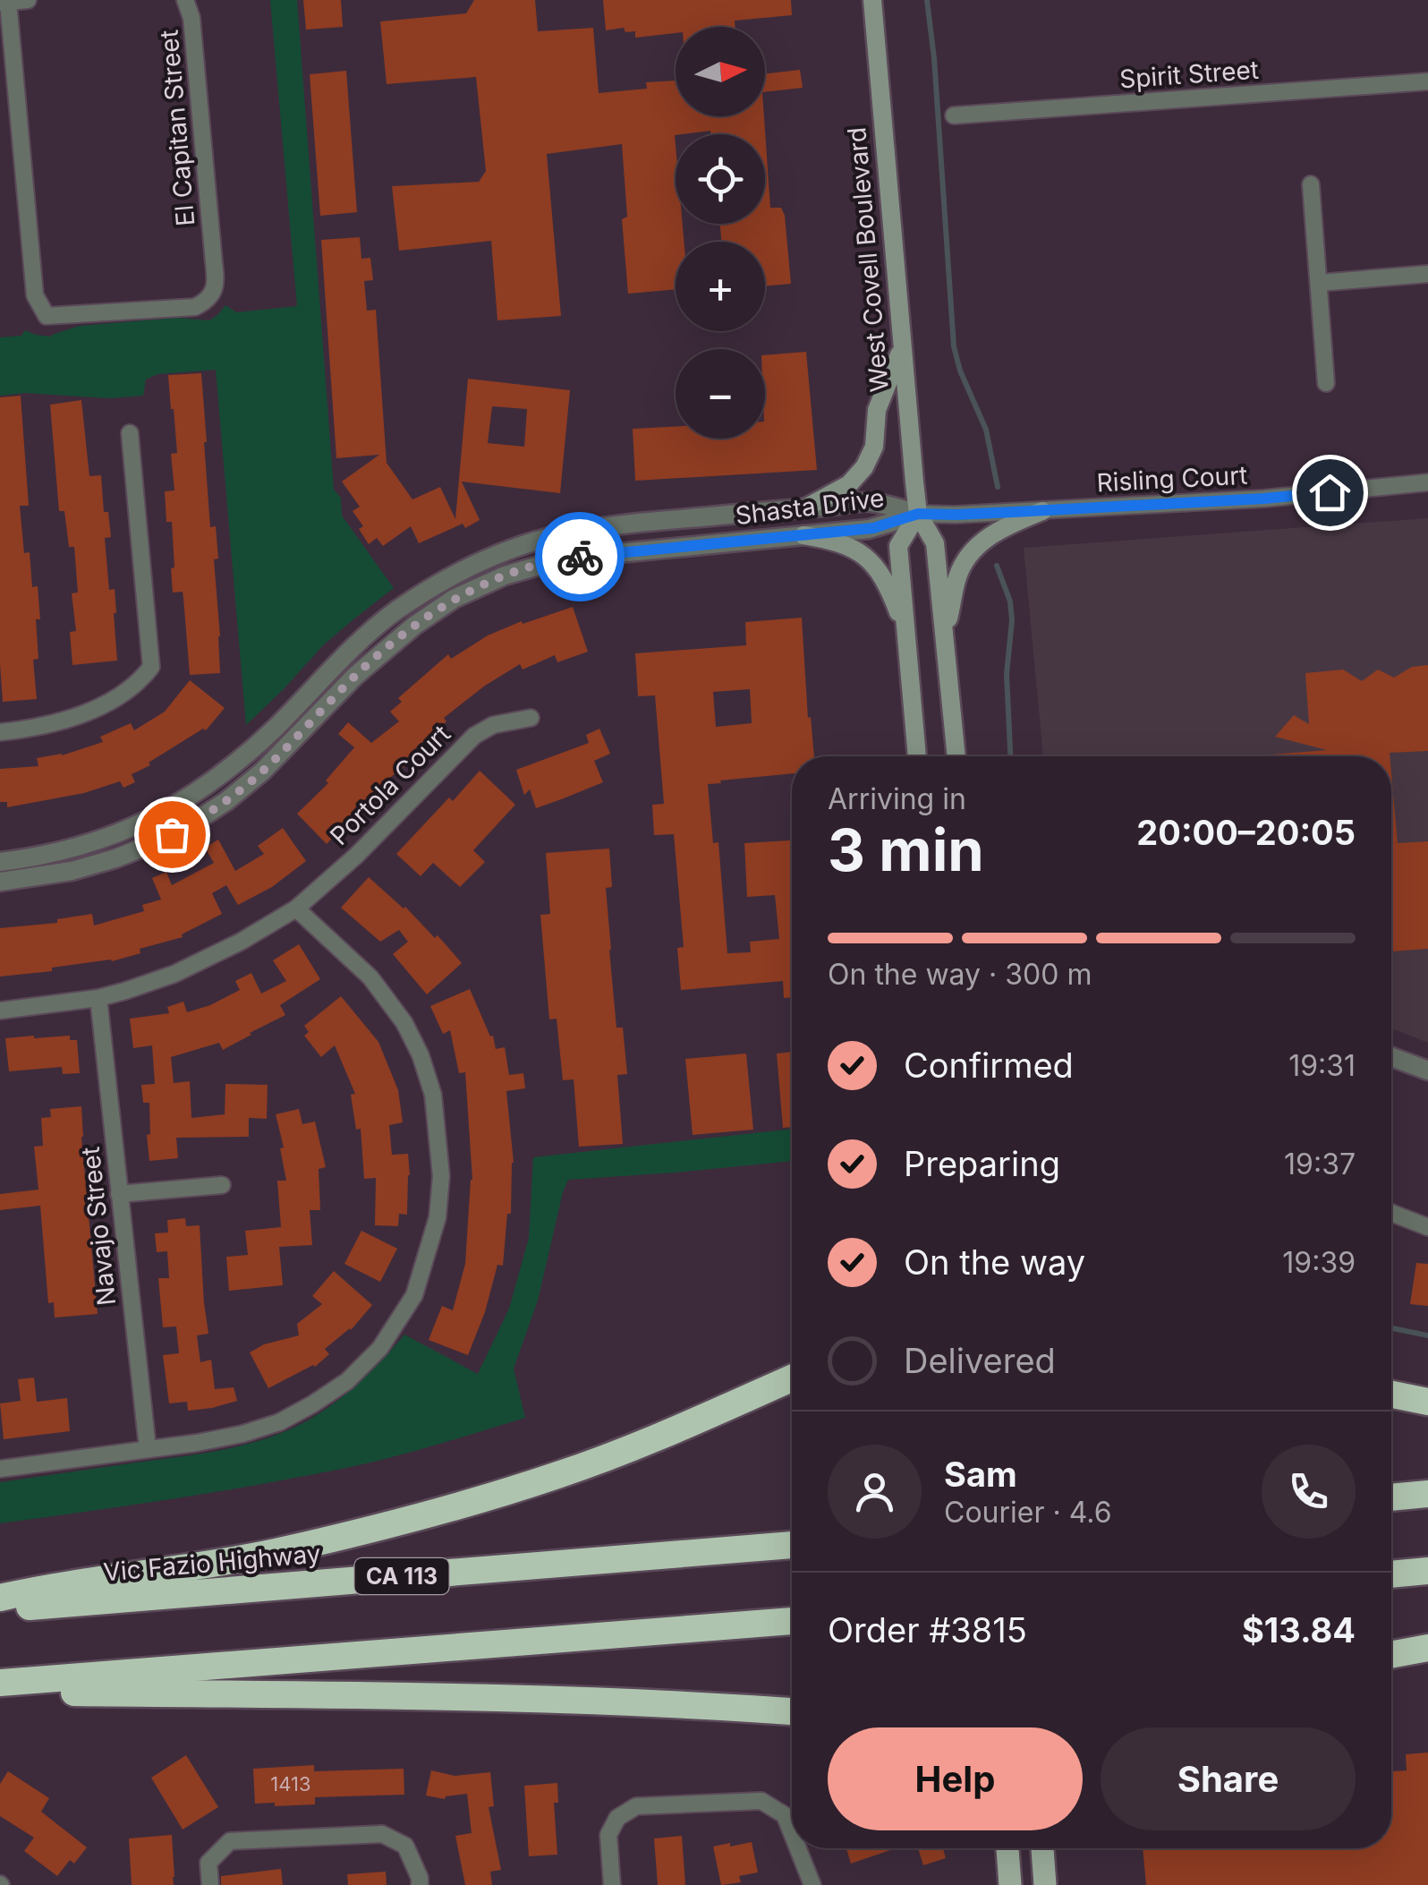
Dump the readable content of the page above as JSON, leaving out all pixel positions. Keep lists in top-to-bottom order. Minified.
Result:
{"streets":{"highway":["Vic Fazio Highway","CA 113"],"main road":["West Covell Boulevard"],"street":["Spirit Street","El Capitan Street","Risling Court","Shasta Drive","Portola Court","Navajo Street"]},"crossings":[["West Covell Boulevard","Risling Court"],["West Covell Boulevard","Shasta Drive"],["Risling Court","Shasta Drive"],["Portola Court","Navajo Street"]],"house_numbers":["1413"],"north":"right","page":{"map_buttons":["+","−"],"heading":["3 min","Arriving in","20:00–20:05"],"panel":["Sam","Courier · 4.6","Order #3815","$13.84"],"bar":"On the way · 300 m","list":[["Confirmed","19:31"],["Preparing","19:37"],["On the way","19:39"],"Delivered"],"buttons":["Help","Share"]}}
